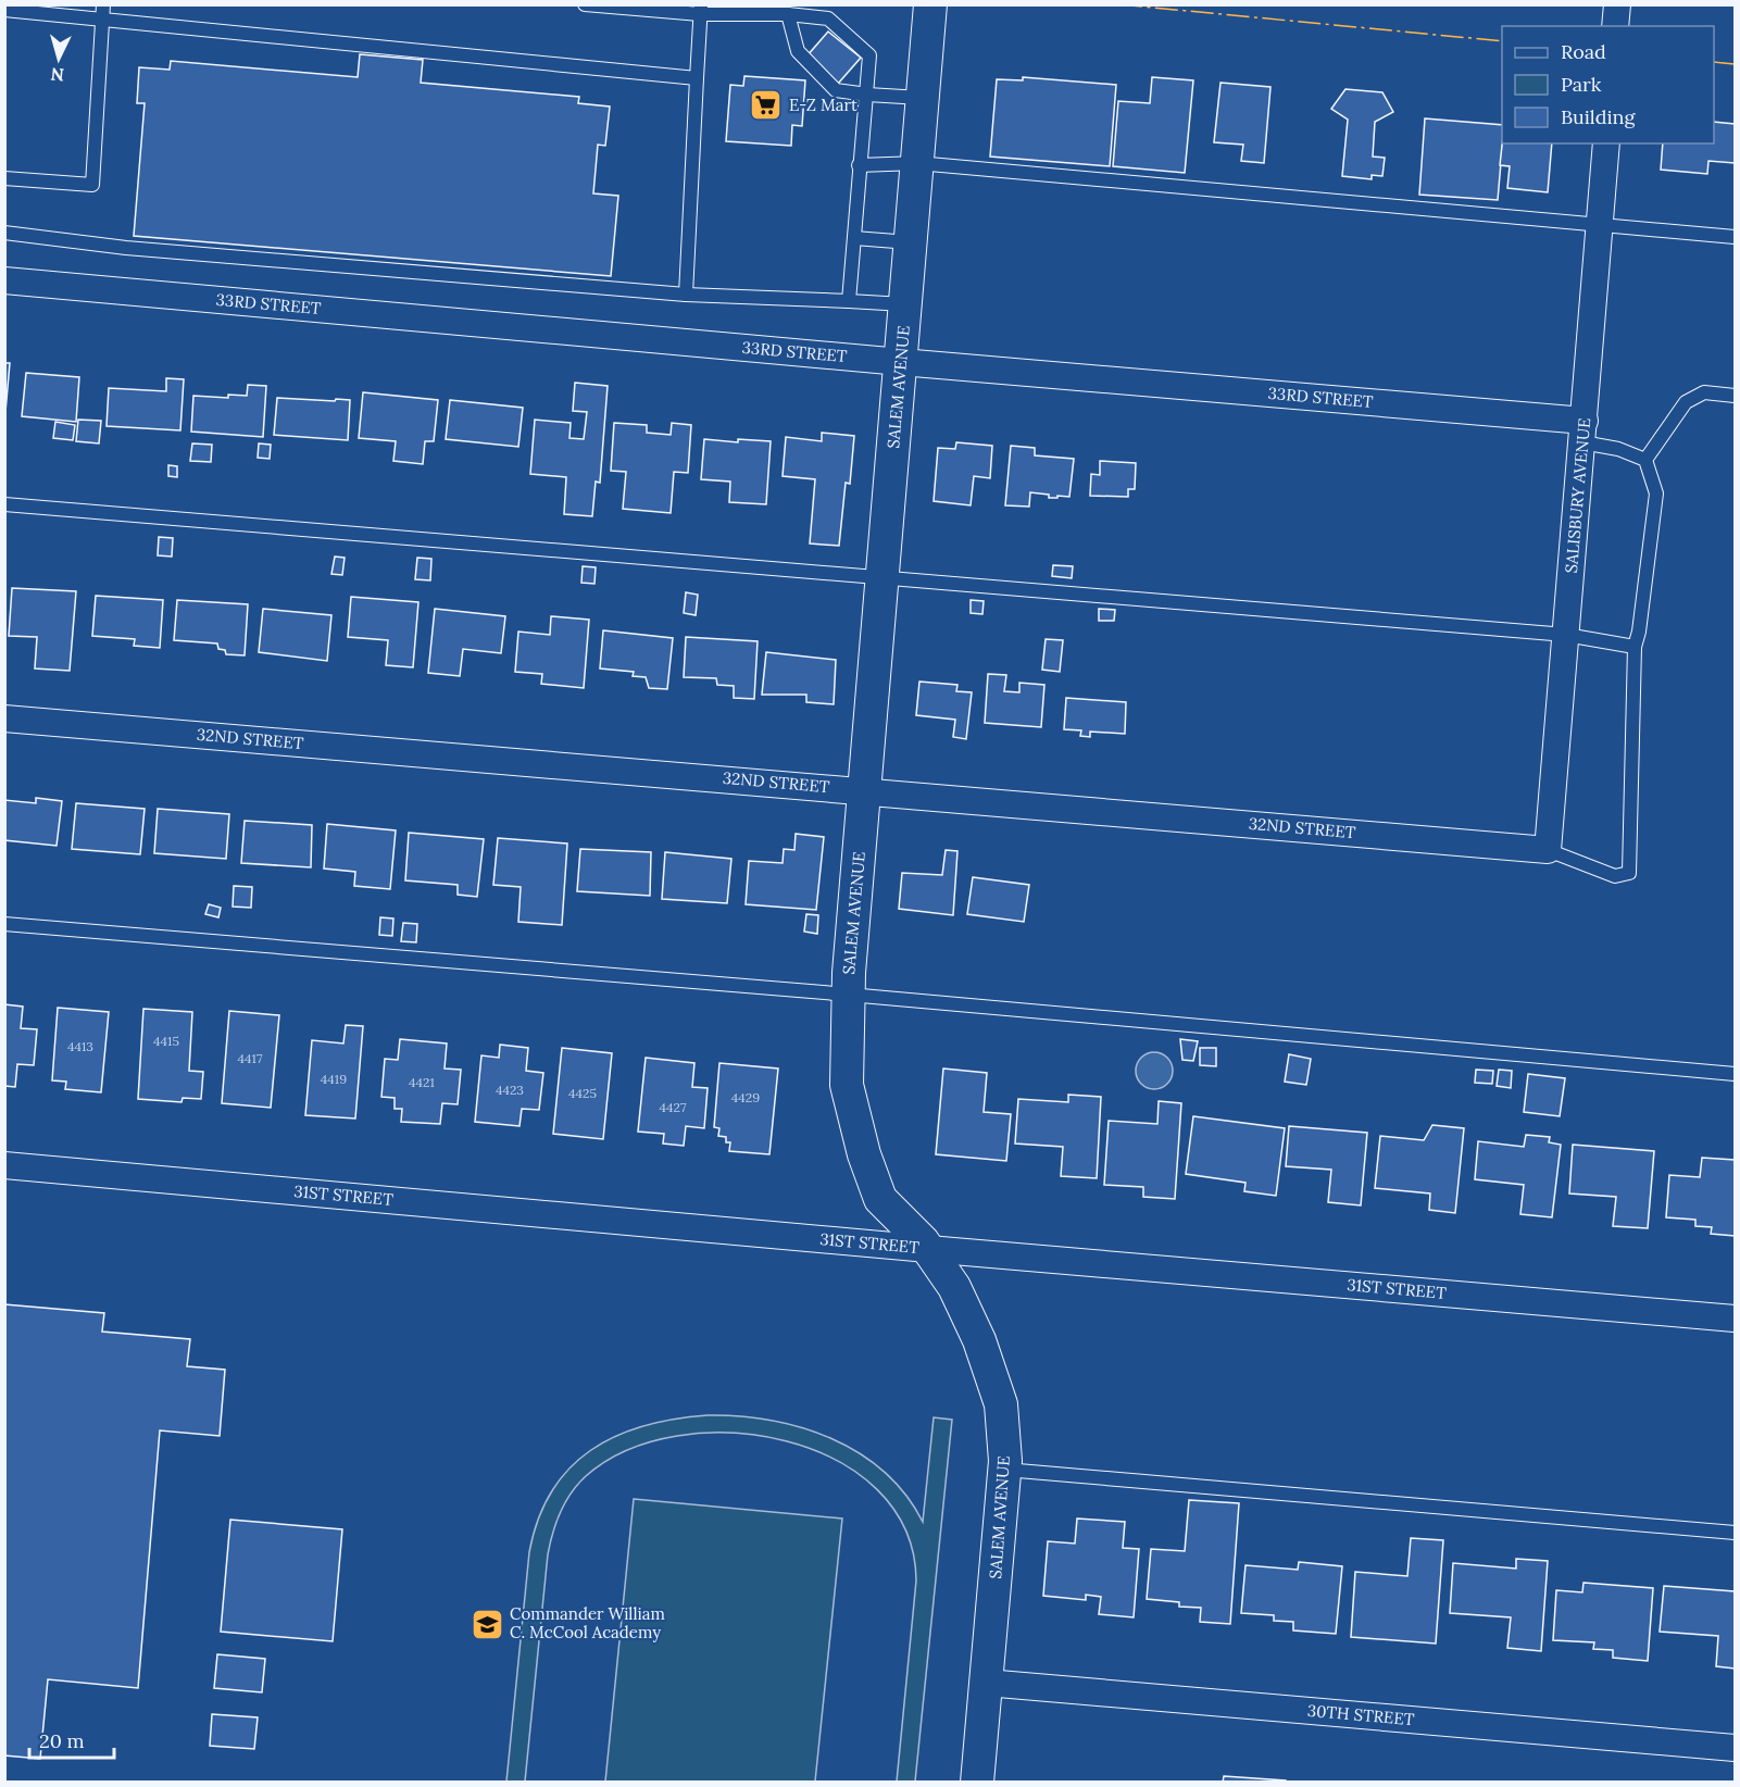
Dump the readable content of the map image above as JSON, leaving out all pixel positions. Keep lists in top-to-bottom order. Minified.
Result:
{"streets":{"street":["33RD STREET","SALEM AVENUE","SALISBURY AVENUE","32ND STREET","31ST STREET","30TH STREET"]},"crossings":[["33RD STREET","SALEM AVENUE"],["33RD STREET","SALISBURY AVENUE"],["SALEM AVENUE","32ND STREET"],["SALEM AVENUE","31ST STREET"],["SALEM AVENUE","30TH STREET"],["SALISBURY AVENUE","32ND STREET"]],"places":{"supermarket":["E-Z Mart"],"school or university":["Commander William C. McCool Academy"]},"house_numbers":["4415","4413","4417","4419","4421","4423","4425","4429","4427"],"legend":["Road","Park","Building"],"scale_bar":"20 m","north":"bottom"}
